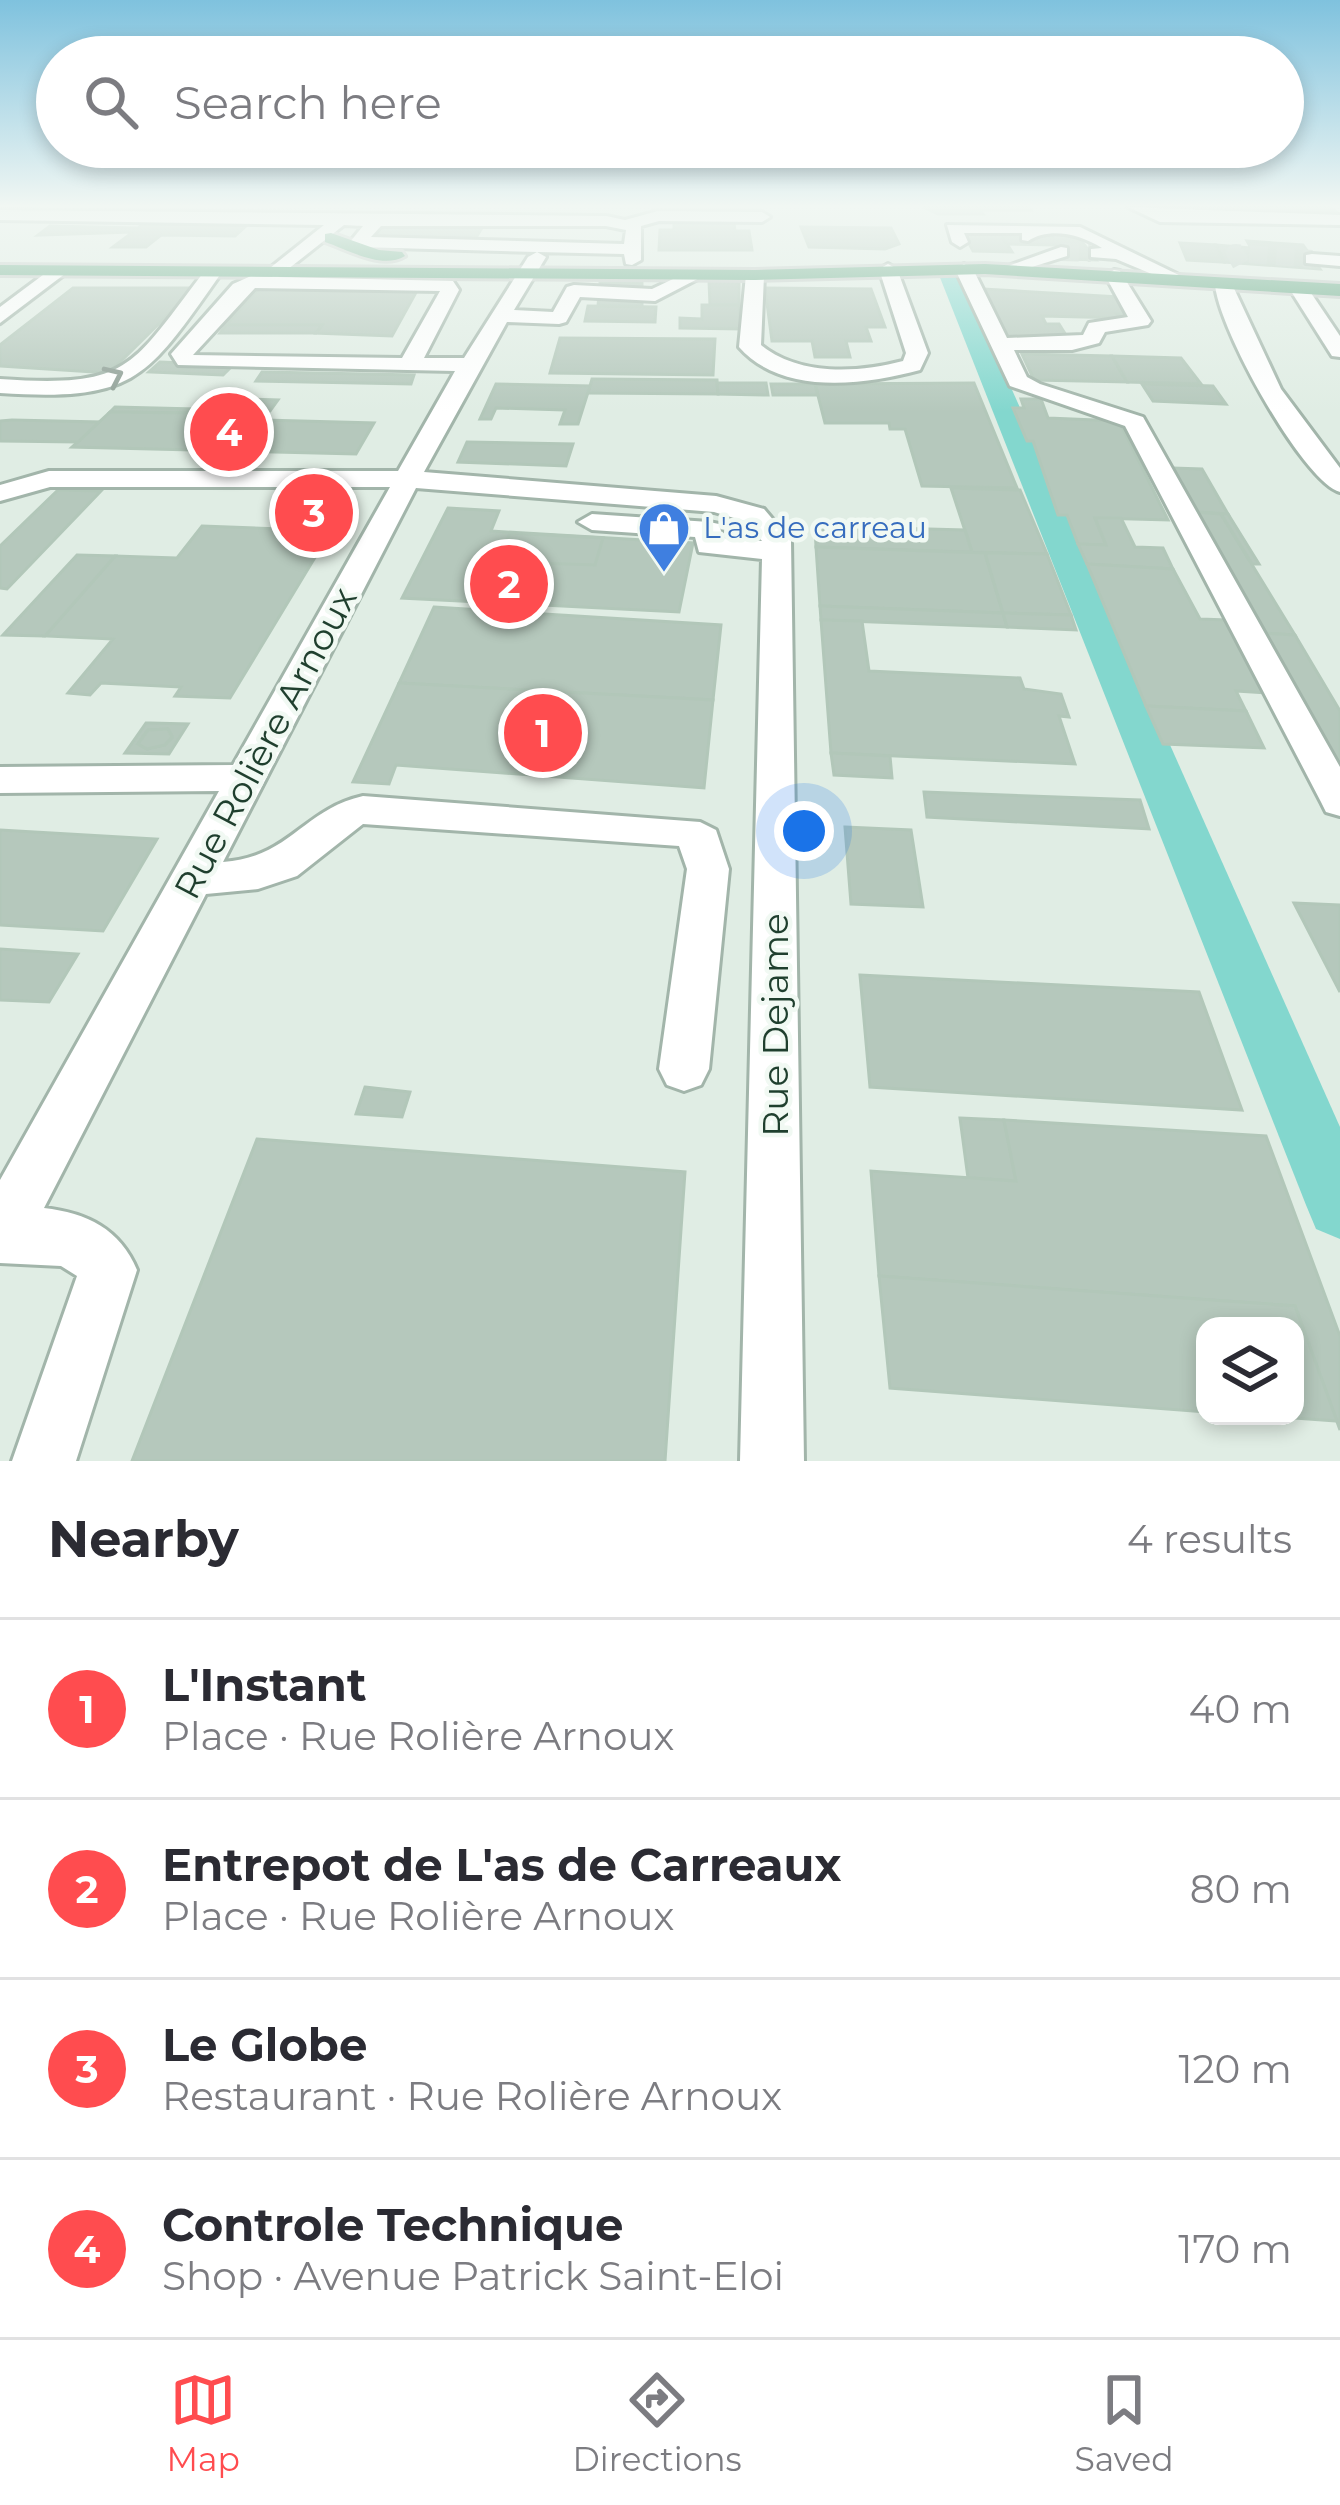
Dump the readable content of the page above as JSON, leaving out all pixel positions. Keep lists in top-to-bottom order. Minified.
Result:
{"streets":{"street":["Rue Rolière Arnoux","Rue Dejame"]},"places":{"shop":["L'as de carreau"]},"page":{"search":"Search here","pins":["4","3","2","1"],"heading":["Nearby","4 results"],"list":[{"mark":"1","name":"L'Instant","note":"Place · Rue Rolière Arnoux","value":"40 m"},{"mark":"2","name":"Entrepot de L'as de Carreaux","note":"Place · Rue Rolière Arnoux","value":"80 m"},{"mark":"3","name":"Le Globe","note":"Restaurant · Rue Rolière Arnoux","value":"120 m"},{"mark":"4","name":"Controle Technique","note":"Shop · Avenue Patrick Saint-Eloi","value":"170 m"}],"nav":["Map","Directions","Saved"]}}
